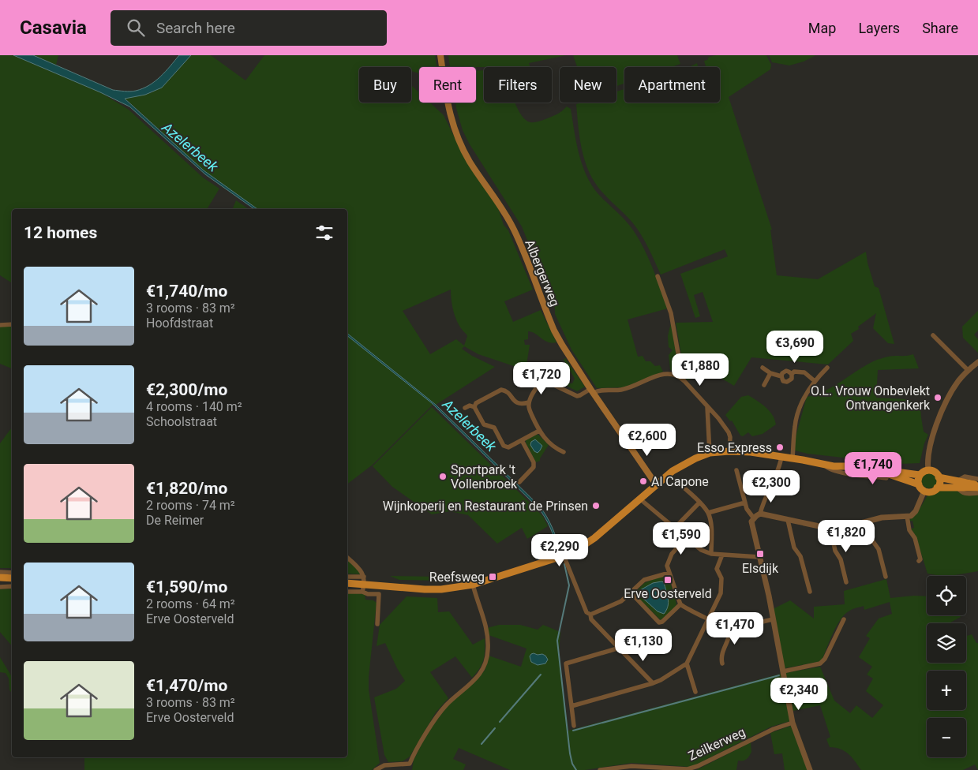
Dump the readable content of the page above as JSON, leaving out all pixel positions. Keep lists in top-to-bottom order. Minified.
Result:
{"streets":{"main road":["Albergerweg"],"street":["Zeilkerweg"]},"water":["Azelerbeek"],"places":{"other":["O.L. Vrouw Onbevlekt Ontvangenkerk","Esso Express","Sportpark 't Vollenbroek","Al Capone","Wijnkoperij en Restaurant de Prinsen"],"transit":["Elsdijk","Reefsweg","Erve Oosterveld"]},"page":{"header":"Casavia","search":"Search here","nav":["Map","Layers","Share"],"chip":["Buy","Rent","Filters","New","Apartment"],"heading":"12 homes","list":[{"name":"€1,740/mo","note":"3 rooms · 83 m² · Hoofdstraat"},{"name":"€2,300/mo","note":"4 rooms · 140 m² · Schoolstraat"},{"name":"€1,820/mo","note":"2 rooms · 74 m² · De Reimer"},{"name":"€1,590/mo","note":"2 rooms · 64 m² · Erve Oosterveld"},{"name":"€1,470/mo","note":"3 rooms · 83 m² · Erve Oosterveld"}],"price":["€3,690","€1,880","€1,720","€2,600","€1,740","€2,300","€1,820","€1,590","€2,290","€1,470","€1,130","€2,340"],"map_buttons":["+","−"]}}
